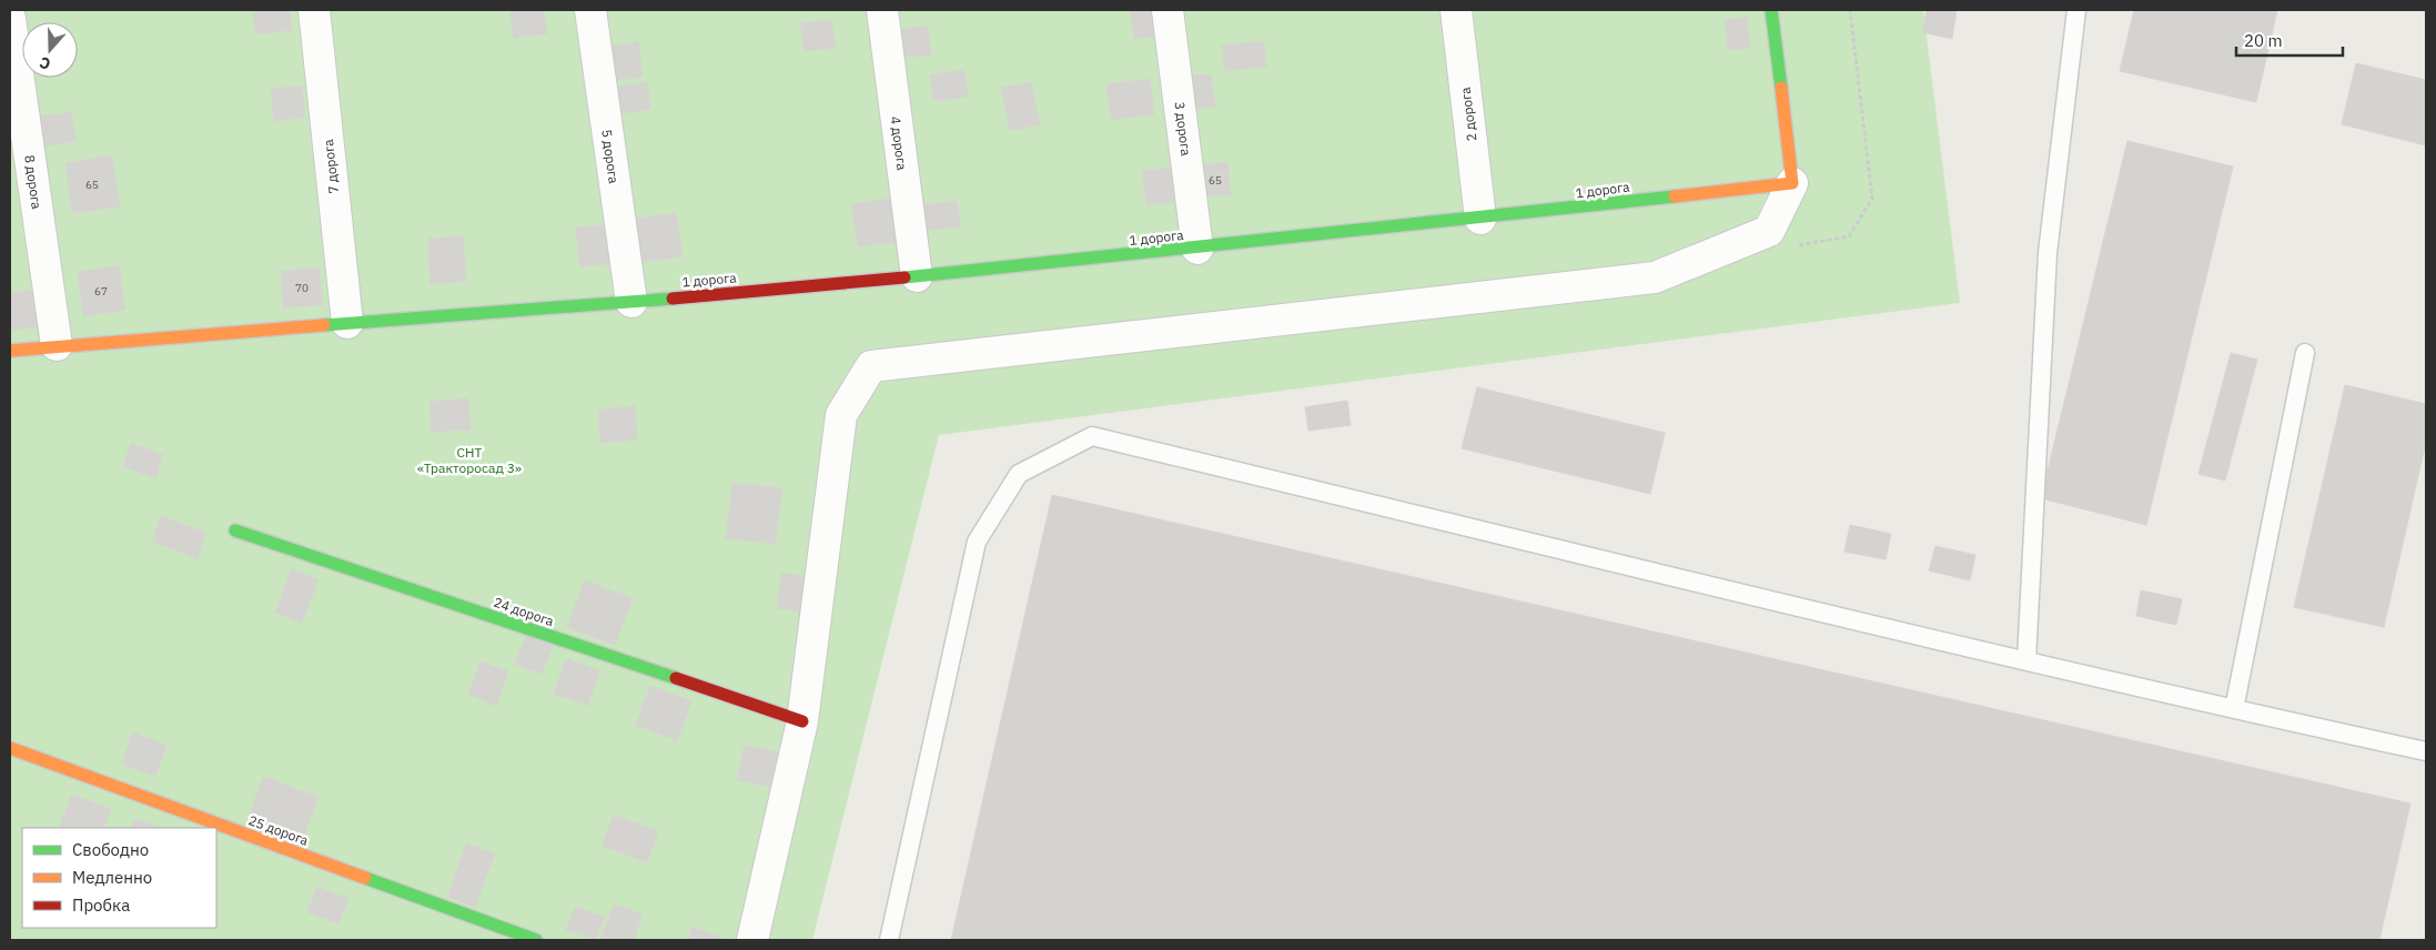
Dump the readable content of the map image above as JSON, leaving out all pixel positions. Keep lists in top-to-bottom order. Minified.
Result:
{"streets":{"street":["2 дорога","3 дорога","4 дорога","5 дорога","7 дорога","8 дорога","1 дорога","24 дорога","25 дорога"]},"crossings":[["2 дорога","1 дорога"],["3 дорога","1 дорога"],["4 дорога","1 дорога"],["5 дорога","1 дорога"],["7 дорога","1 дорога"],["8 дорога","1 дорога"]],"parks":["СНТ «Тракторосад 3»"],"house_numbers":["65","65","70","67"],"legend":["Свободно","Медленно","Пробка"],"scale_bar":"20 m","north":"bottom"}
